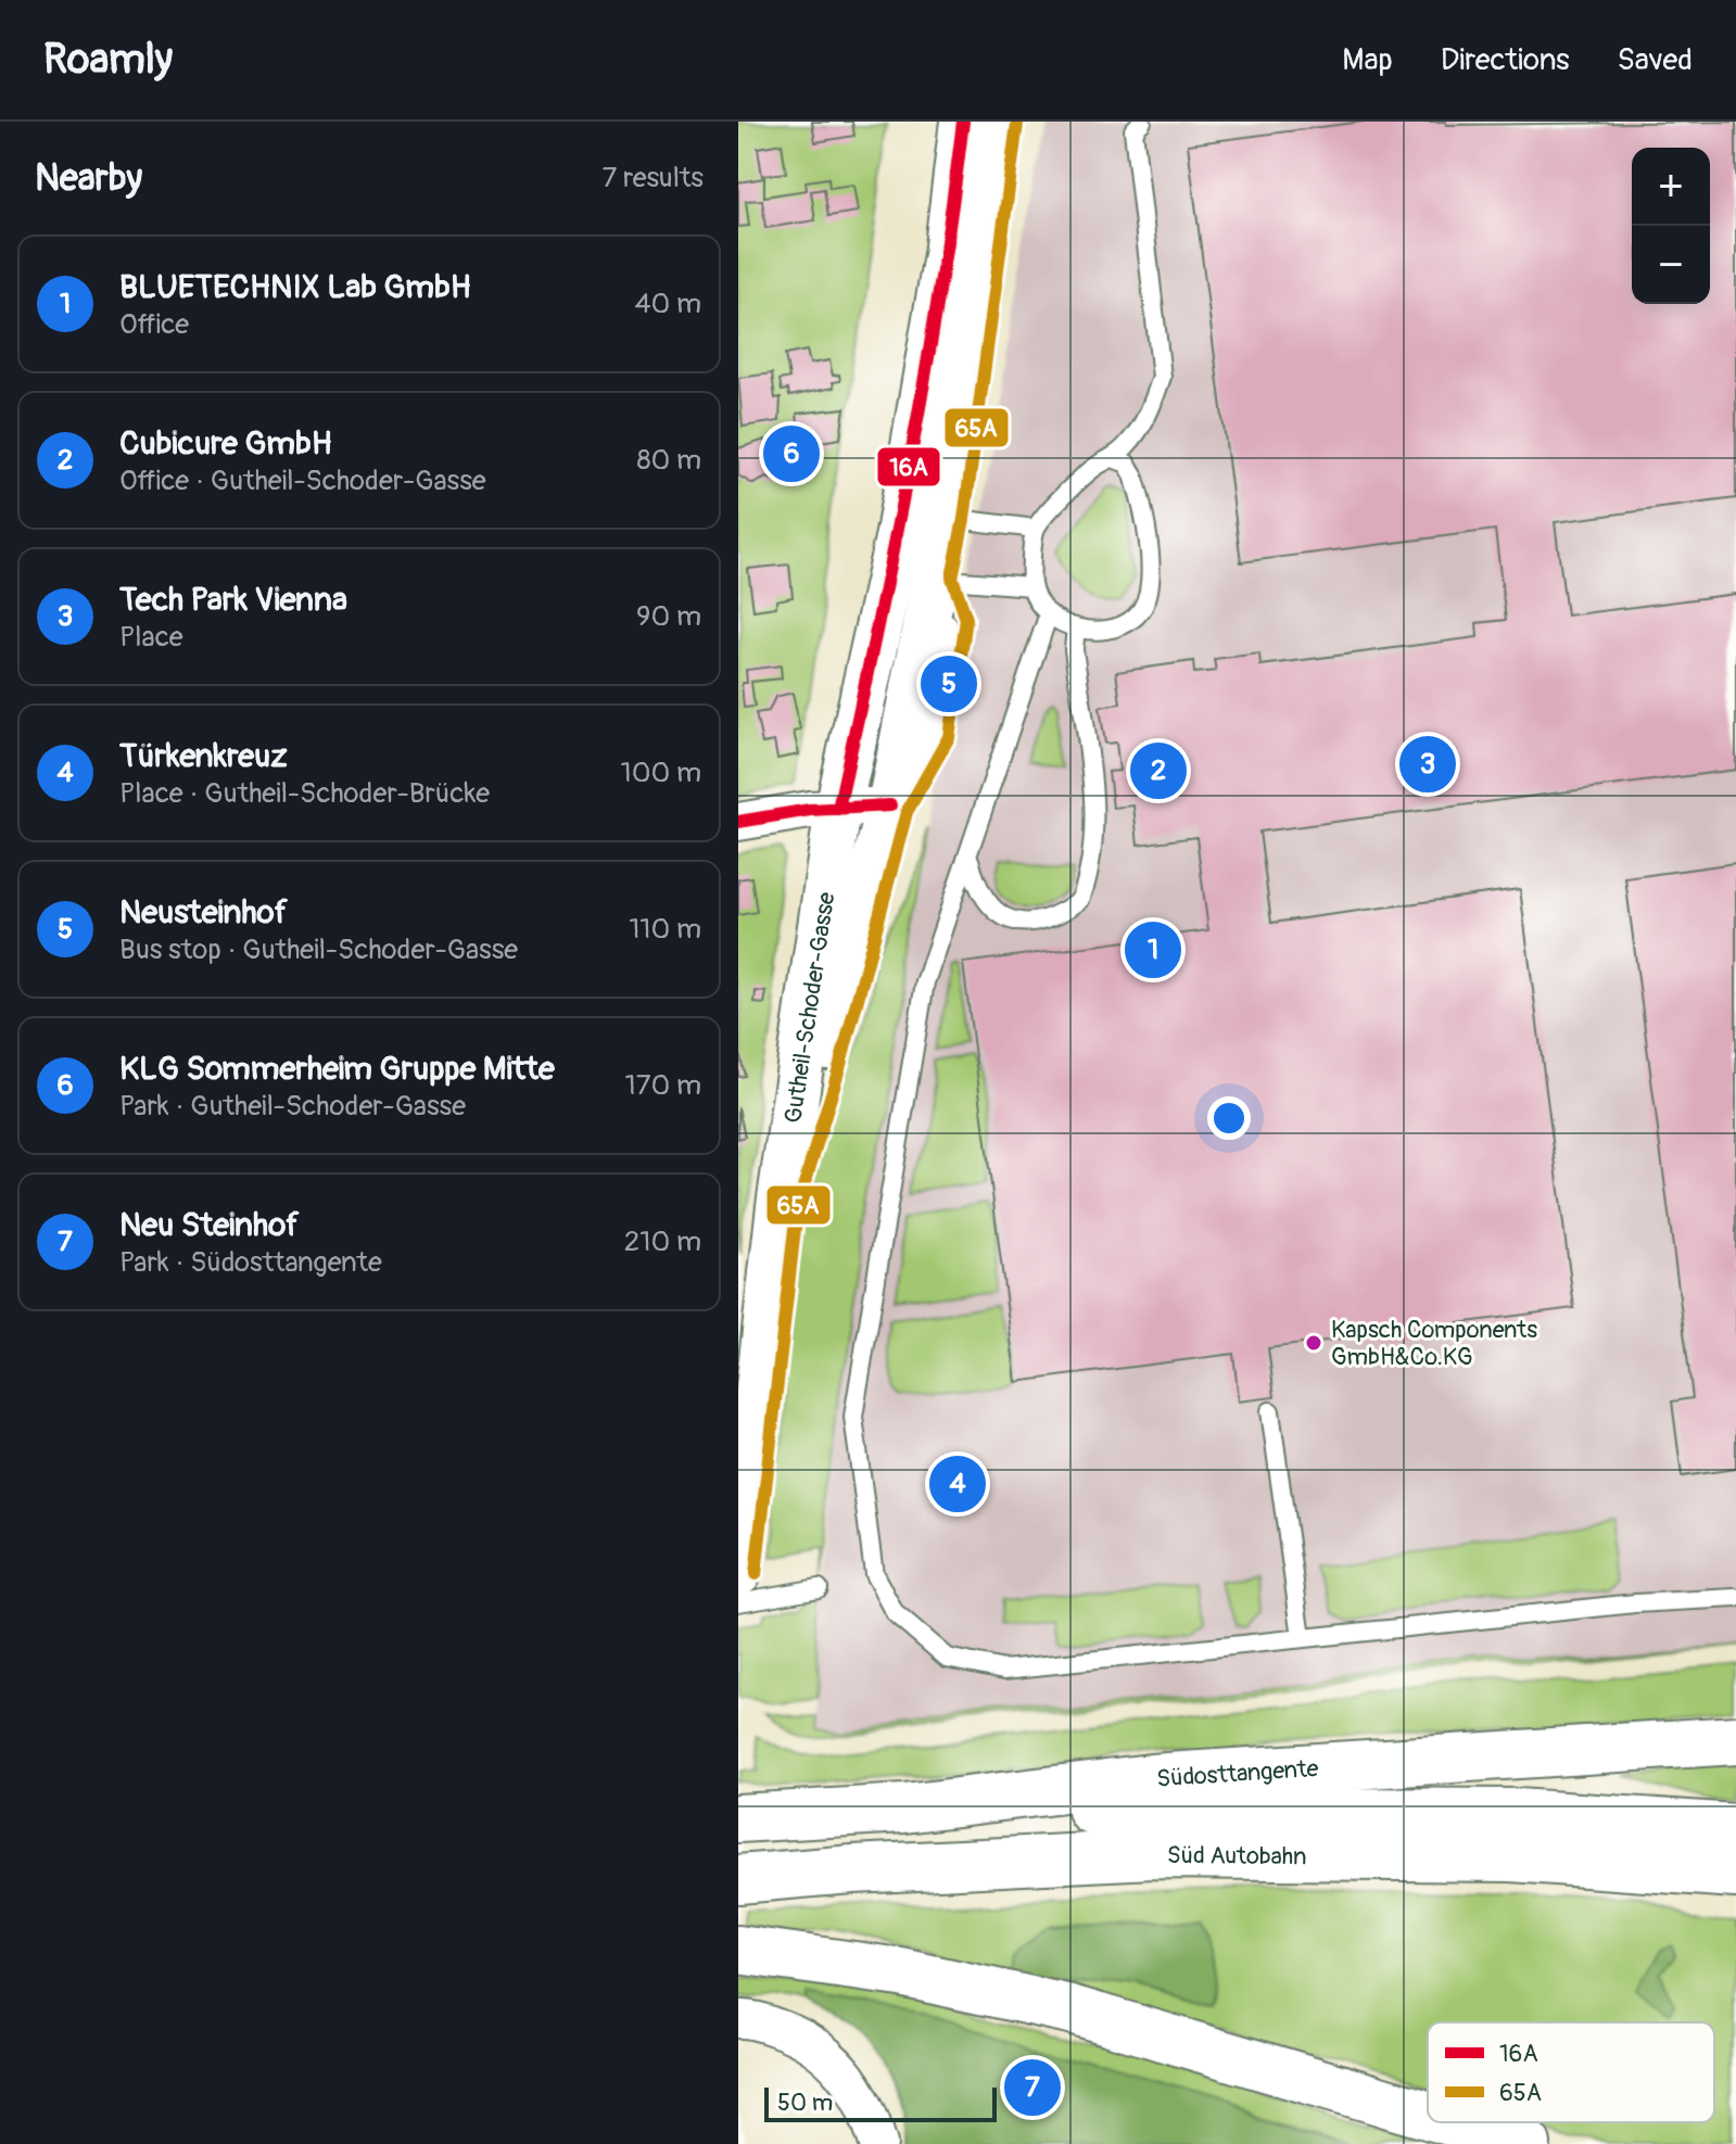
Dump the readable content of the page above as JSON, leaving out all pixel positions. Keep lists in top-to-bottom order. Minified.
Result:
{"streets":{"highway":["Südosttangente","Süd Autobahn"],"street":["Gutheil-Schoder-Gasse"]},"crossings":[["Südosttangente","Süd Autobahn"]],"places":["Kapsch Components GmbH&Co.KG"],"lines":["transit line 16A","transit line 65A"],"legend":["16A","65A"],"scale_bar":"50 m","page":{"header":"Roamly","nav":["Map","Directions","Saved"],"heading":["Nearby","7 results"],"map_buttons":["+","−"],"list":[{"mark":"1","name":"BLUETECHNIX Lab GmbH","note":"Office","value":"40 m"},{"mark":"2","name":"Cubicure GmbH","note":"Office · Gutheil-Schoder-Gasse","value":"80 m"},{"mark":"3","name":"Tech Park Vienna","note":"Place","value":"90 m"},{"mark":"4","name":"Türkenkreuz","note":"Place · Gutheil-Schoder-Brücke","value":"100 m"},{"mark":"5","name":"Neusteinhof","note":"Bus stop · Gutheil-Schoder-Gasse","value":"110 m"},{"mark":"6","name":"KLG Sommerheim Gruppe Mitte","note":"Park · Gutheil-Schoder-Gasse","value":"170 m"},{"mark":"7","name":"Neu Steinhof","note":"Park · Südosttangente","value":"210 m"}],"pins":["6","5","3","2","1","4","7"],"scale":"50 m"}}
